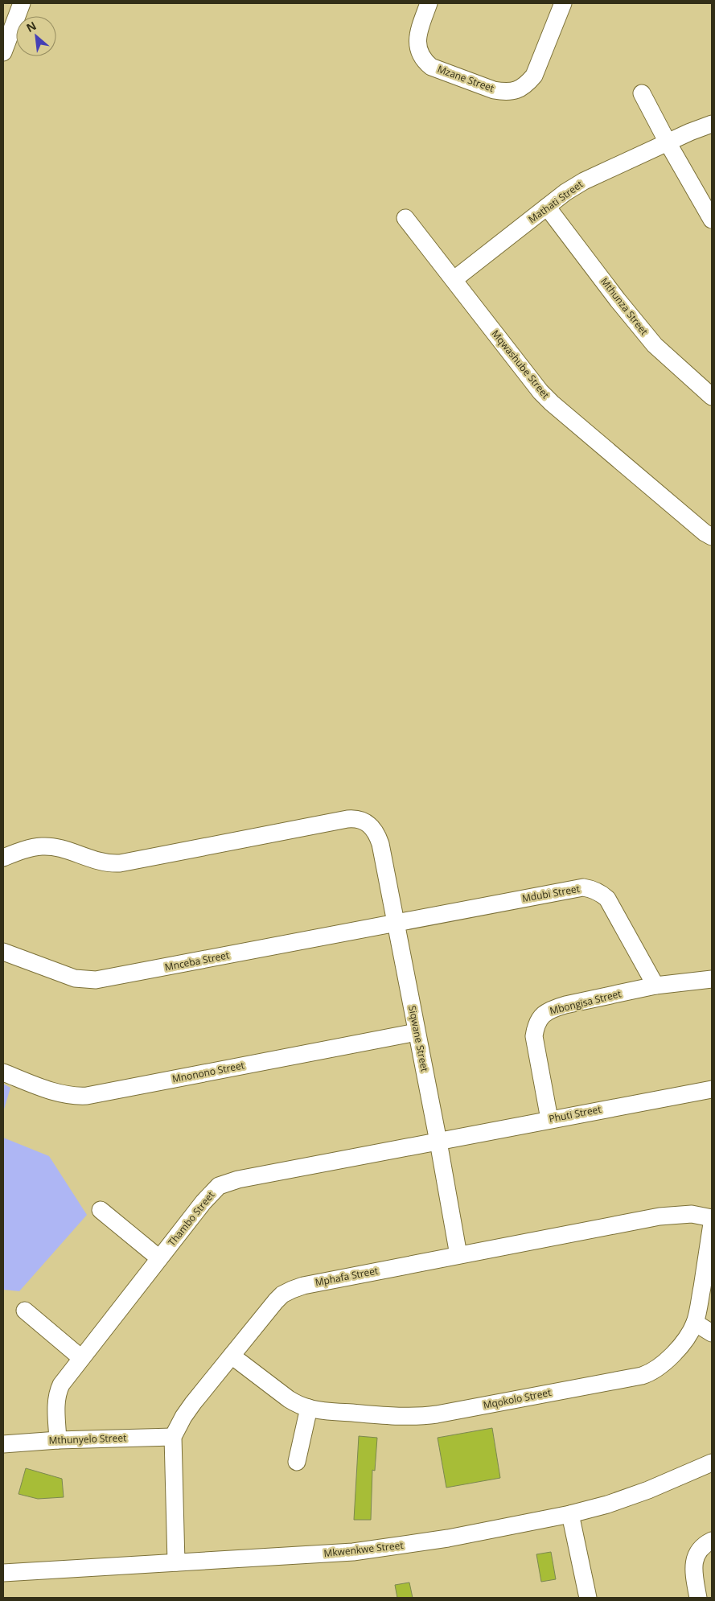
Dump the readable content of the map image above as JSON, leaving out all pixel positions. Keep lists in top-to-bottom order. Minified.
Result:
{"streets":{"street":["Mzane Street","Mathati Street","Mthunza Street","Mqwashube Street","Mdubi Street","Mnceba Street","Mbongisa Street","Siqwane Street","Mnonono Street","Phuti Street","Thambo Street","Mphafa Street","Mqokolo Street","Mthunyelo Street","Mkwenkwe Street"]},"crossings":[["Mathati Street","Mthunza Street"],["Mathati Street","Mqwashube Street"],["Mdubi Street","Mnceba Street"],["Mdubi Street","Mbongisa Street"],["Mdubi Street","Siqwane Street"],["Mnceba Street","Siqwane Street"],["Mbongisa Street","Phuti Street"],["Siqwane Street","Mnonono Street"],["Siqwane Street","Phuti Street"],["Siqwane Street","Thambo Street"],["Siqwane Street","Mphafa Street"],["Phuti Street","Thambo Street"],["Thambo Street","Mthunyelo Street"],["Mphafa Street","Mqokolo Street"],["Mphafa Street","Mthunyelo Street"],["Mphafa Street","Mkwenkwe Street"]],"north":"top left"}
